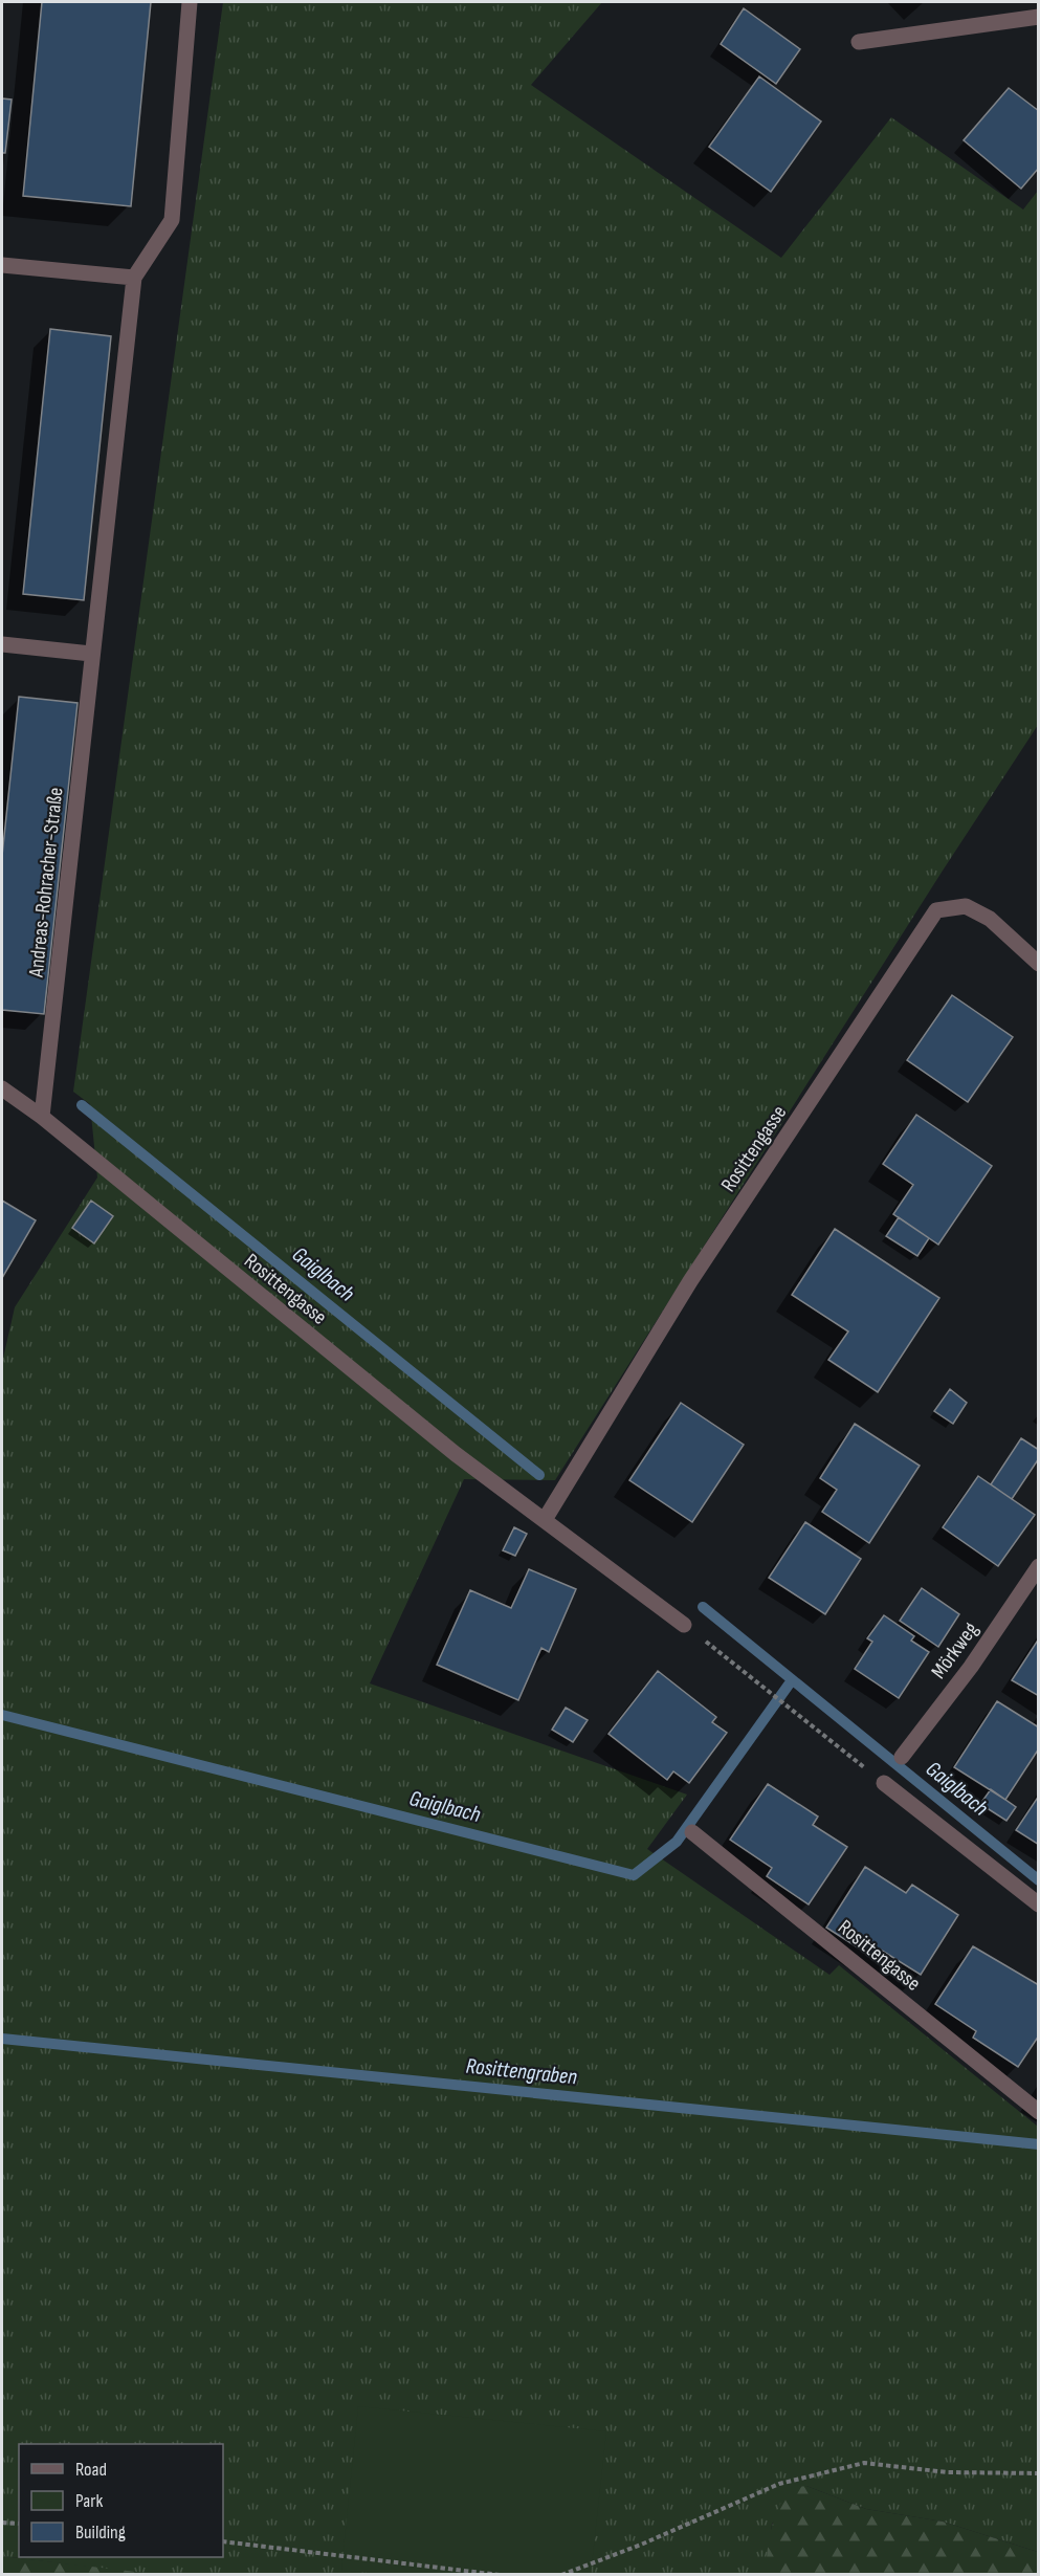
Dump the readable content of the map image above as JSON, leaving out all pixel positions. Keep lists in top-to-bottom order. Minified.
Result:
{"streets":{"street":["Andreas-Rohracher-Straße","Rosittengasse","Mörkweg"]},"crossings":[["Andreas-Rohracher-Straße","Rosittengasse"]],"water":["Gaiglbach","Rosittengraben"],"legend":["Road","Park","Building"]}
